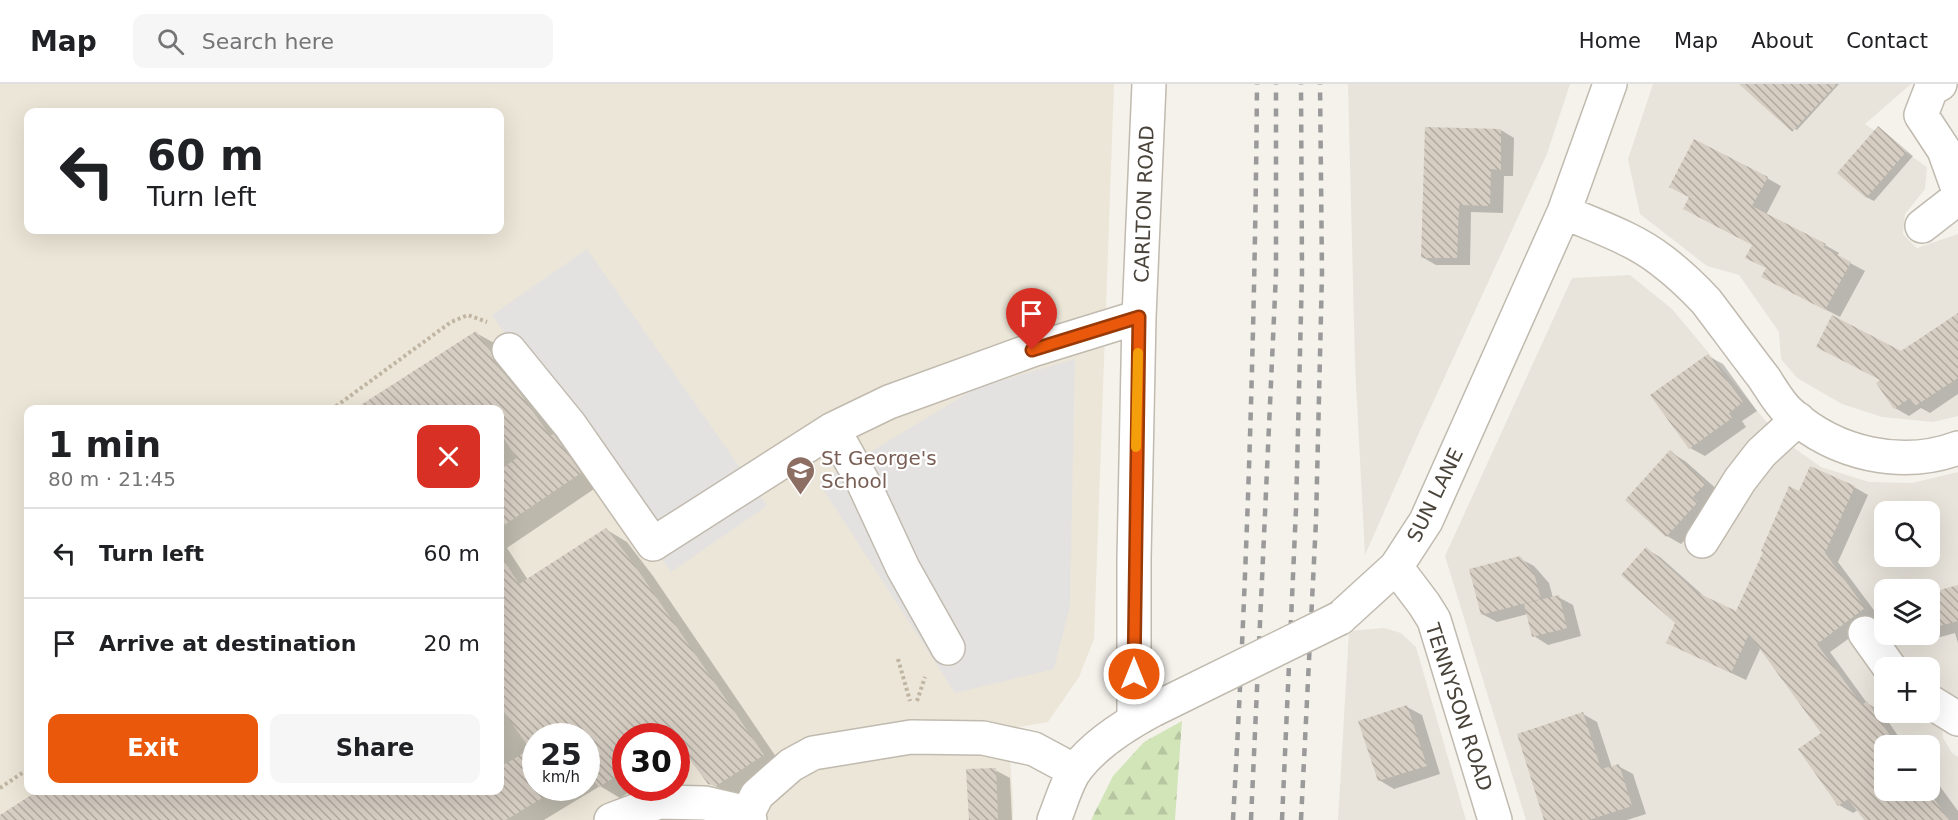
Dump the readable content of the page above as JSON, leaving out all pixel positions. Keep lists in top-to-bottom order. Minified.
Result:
{"streets":{"street":["CARLTON ROAD","SUN LANE","TENNYSON ROAD"]},"crossings":[["CARLTON ROAD","SUN LANE"],["SUN LANE","TENNYSON ROAD"]],"places":{"school or university":["St George's School"]},"page":{"header":"Map","search":"Search here","nav":["Home","Map","About","Contact"],"turn":["60 m","Turn left"],"heading":["1 min","80 m · 21:45"],"map_buttons":["+","−"],"list":[{"name":"Turn left","value":"60 m"},{"name":"Arrive at destination","value":"20 m"}],"buttons":["Exit","Share"],"speed":"25 km/h","limit":"30"}}
